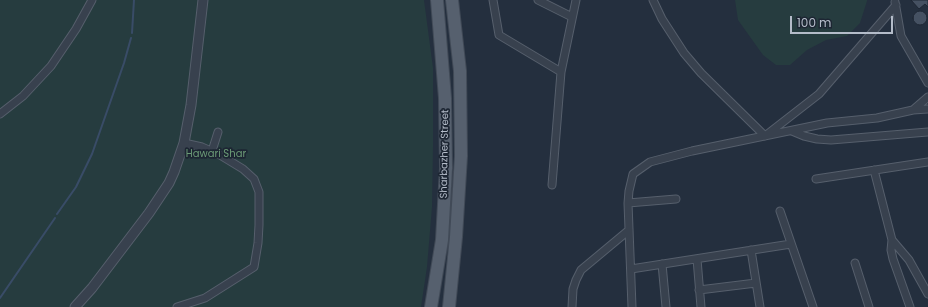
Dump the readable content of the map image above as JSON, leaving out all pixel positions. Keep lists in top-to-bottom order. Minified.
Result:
{"streets":{"main road":["Sharbazher Street"]},"parks":["Hawari Shar"],"scale_bar":"100 m"}
